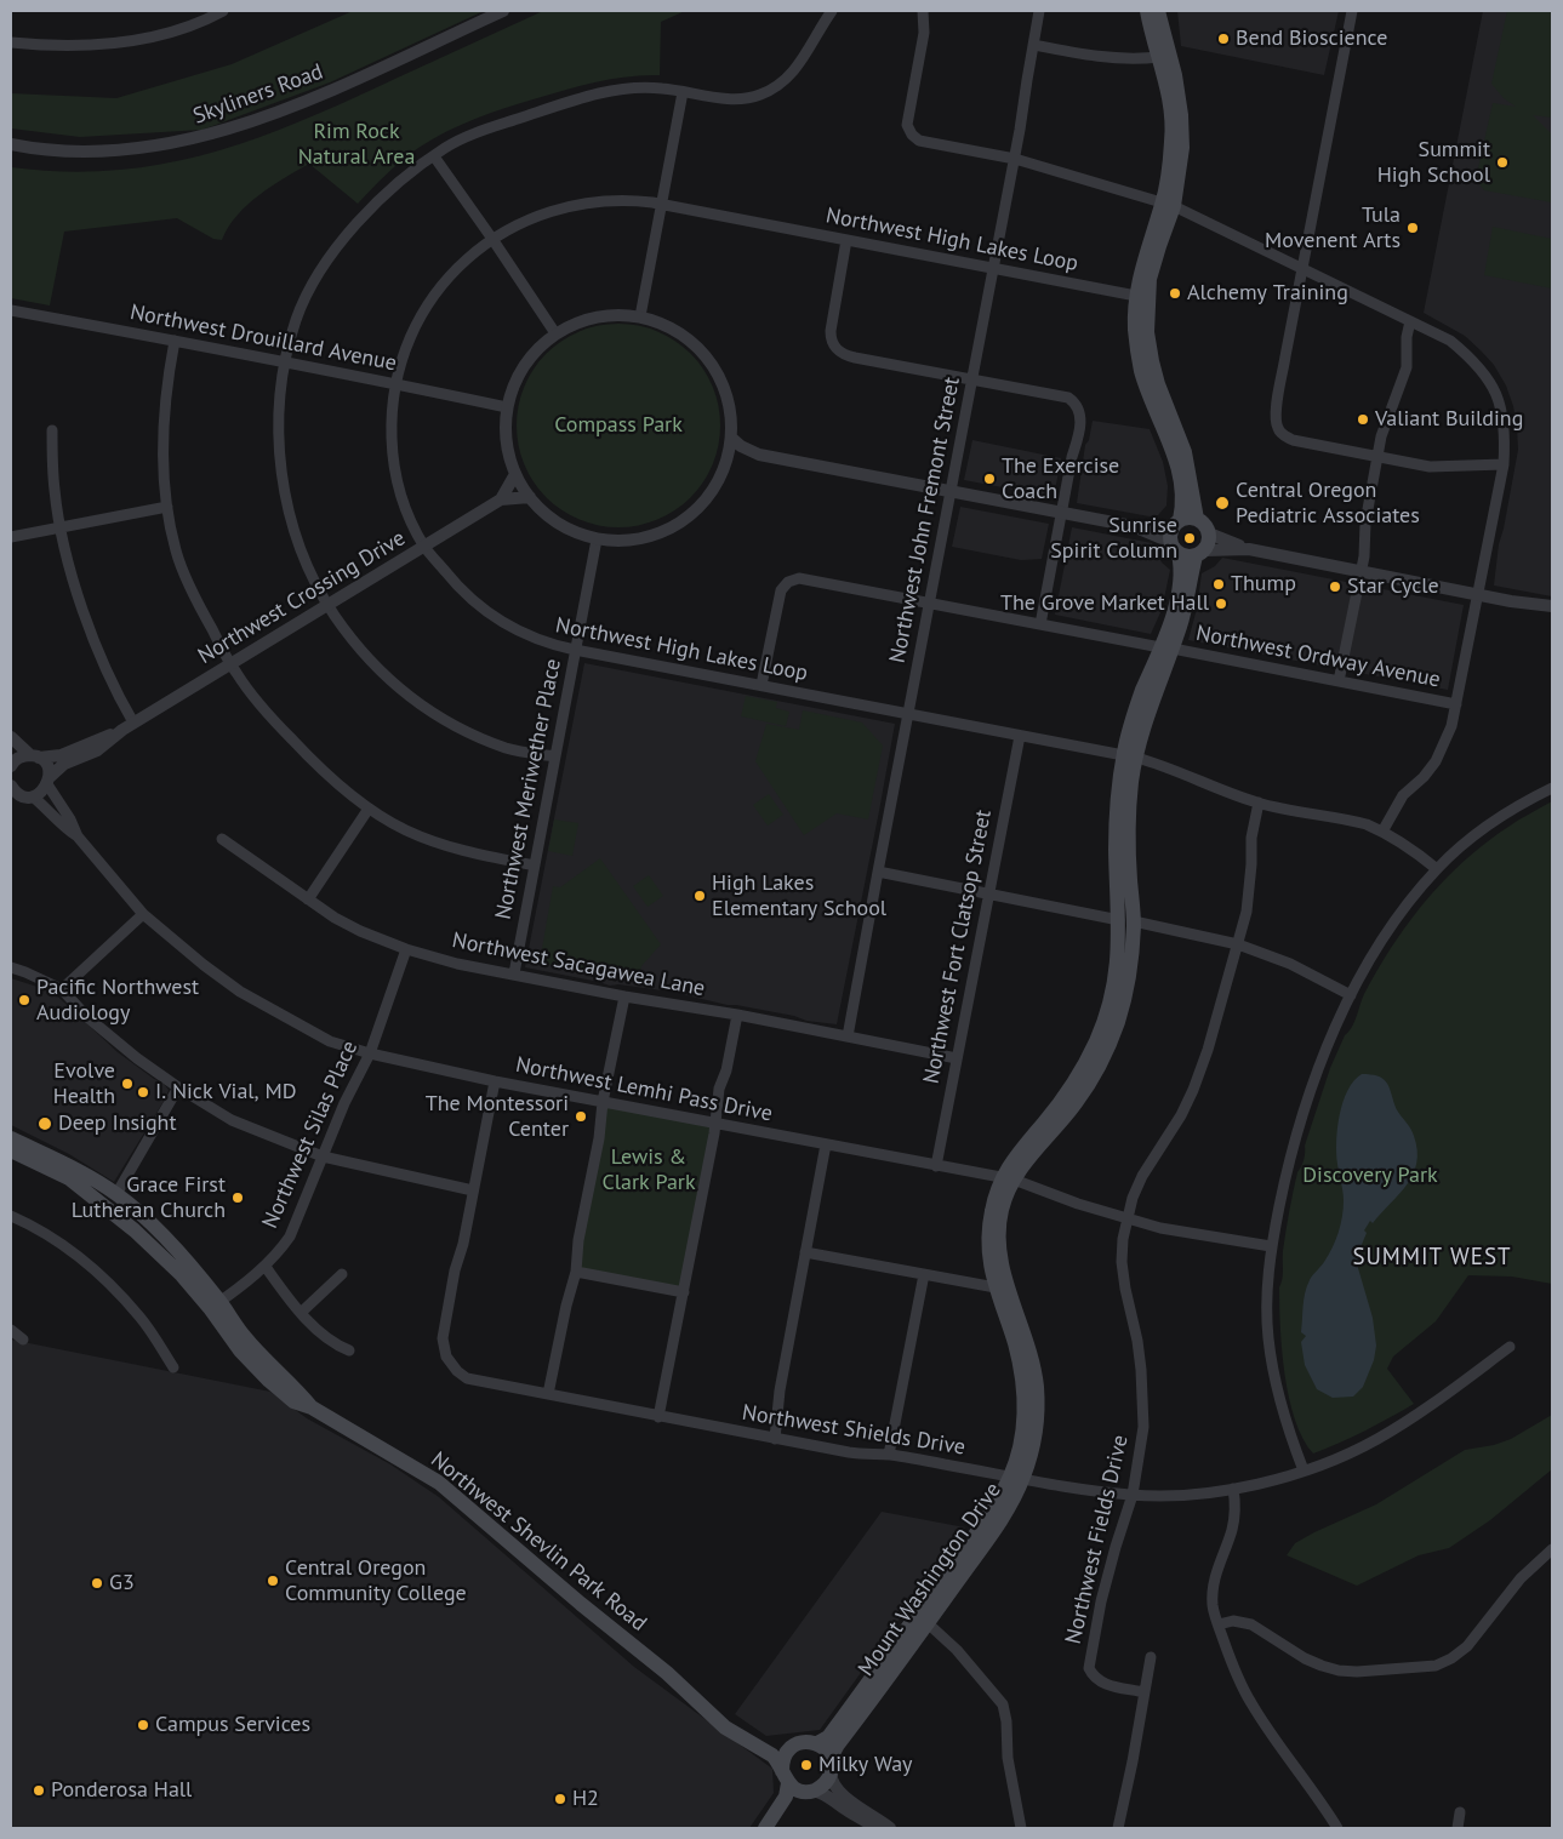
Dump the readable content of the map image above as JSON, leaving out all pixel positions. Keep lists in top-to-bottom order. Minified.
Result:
{"streets":{"main road":["Northwest Shevlin Park Road","Mount Washington Drive"],"street":["Skyliners Road","Northwest High Lakes Loop","Northwest Drouillard Avenue","Northwest John Fremont Street","Northwest Crossing Drive","Northwest Ordway Avenue","Northwest Meriwether Place","Northwest Fort Clatsop Street","Northwest Sacagawea Lane","Northwest Lemhi Pass Drive","Northwest Silas Place","Northwest Shields Drive","Northwest Fields Drive"]},"crossings":[["Northwest High Lakes Loop","Northwest Drouillard Avenue"],["Northwest High Lakes Loop","Northwest John Fremont Street"],["Northwest High Lakes Loop","Northwest Crossing Drive"],["Northwest High Lakes Loop","Northwest Ordway Avenue"],["Northwest High Lakes Loop","Northwest Meriwether Place"],["Northwest High Lakes Loop","Northwest Fort Clatsop Street"],["Northwest High Lakes Loop","Northwest Fields Drive"],["Northwest High Lakes Loop","Mount Washington Drive"],["Northwest John Fremont Street","Northwest Ordway Avenue"],["Northwest John Fremont Street","Northwest Sacagawea Lane"],["Northwest Crossing Drive","Northwest Lemhi Pass Drive"],["Northwest Ordway Avenue","Mount Washington Drive"],["Northwest Meriwether Place","Northwest Sacagawea Lane"],["Northwest Fort Clatsop Street","Northwest Sacagawea Lane"],["Northwest Fort Clatsop Street","Northwest Lemhi Pass Drive"],["Northwest Sacagawea Lane","Northwest Silas Place"],["Northwest Lemhi Pass Drive","Northwest Silas Place"],["Northwest Lemhi Pass Drive","Northwest Shields Drive"],["Northwest Lemhi Pass Drive","Northwest Fields Drive"],["Northwest Lemhi Pass Drive","Mount Washington Drive"],["Northwest Silas Place","Northwest Shevlin Park Road"],["Northwest Shields Drive","Northwest Fields Drive"],["Northwest Shields Drive","Mount Washington Drive"],["Northwest Shevlin Park Road","Mount Washington Drive"]],"districts":["SUMMIT WEST"],"parks":["Rim Rock Natural Area","Compass Park","Lewis & Clark Park","Discovery Park"],"places":["Bend Bioscience","Summit High School","Tula Movenent Arts","Alchemy Training","Valiant Building","The Exercise Coach","Central Oregon Pediatric Associates","Sunrise Spirit Column","Thump","Star Cycle","The Grove Market Hall","High Lakes Elementary School","Pacific Northwest Audiology","Evolve Health","I. Nick Vial, MD","The Montessori Center","Deep Insight","Grace First Lutheran Church","Central Oregon Community College","G3","Campus Services","Milky Way","Ponderosa Hall","H2"]}
